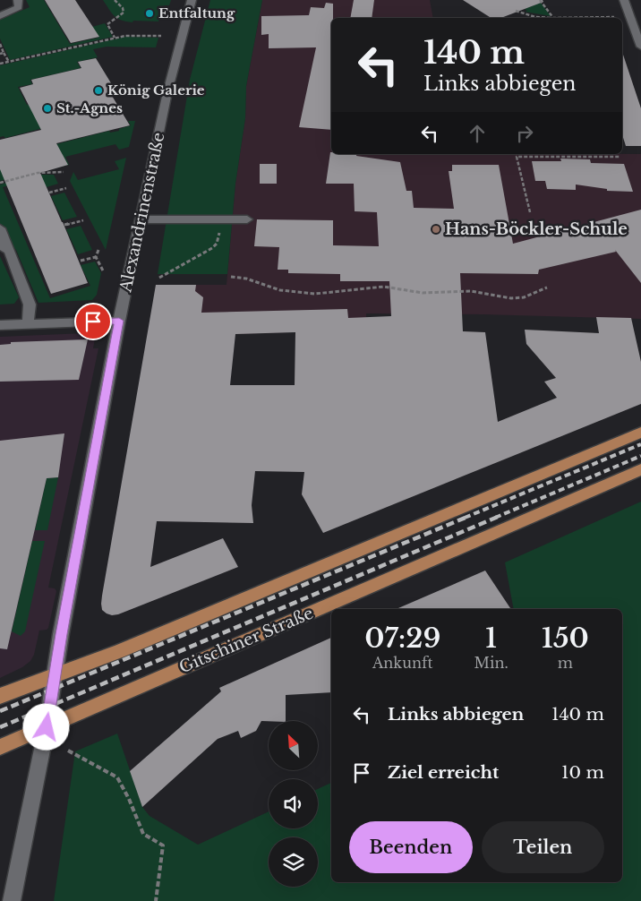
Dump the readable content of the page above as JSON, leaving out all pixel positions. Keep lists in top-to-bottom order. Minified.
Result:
{"streets":{"main road":["Gitschiner Straße"],"street":["Alexandrinenstraße"]},"crossings":[["Alexandrinenstraße","Gitschiner Straße"]],"places":["Entfaltung","König Galerie","St.-Agnes","Hans-Böckler-Schule"],"north":"top left","page":{"turn":["140 m","Links abbiegen"],"eta":["07:29","Ankunft","1","Min.","150","m"],"list":[{"name":"Links abbiegen","value":"140 m"},{"name":"Ziel erreicht","value":"10 m"}],"buttons":["Beenden","Teilen"]}}
